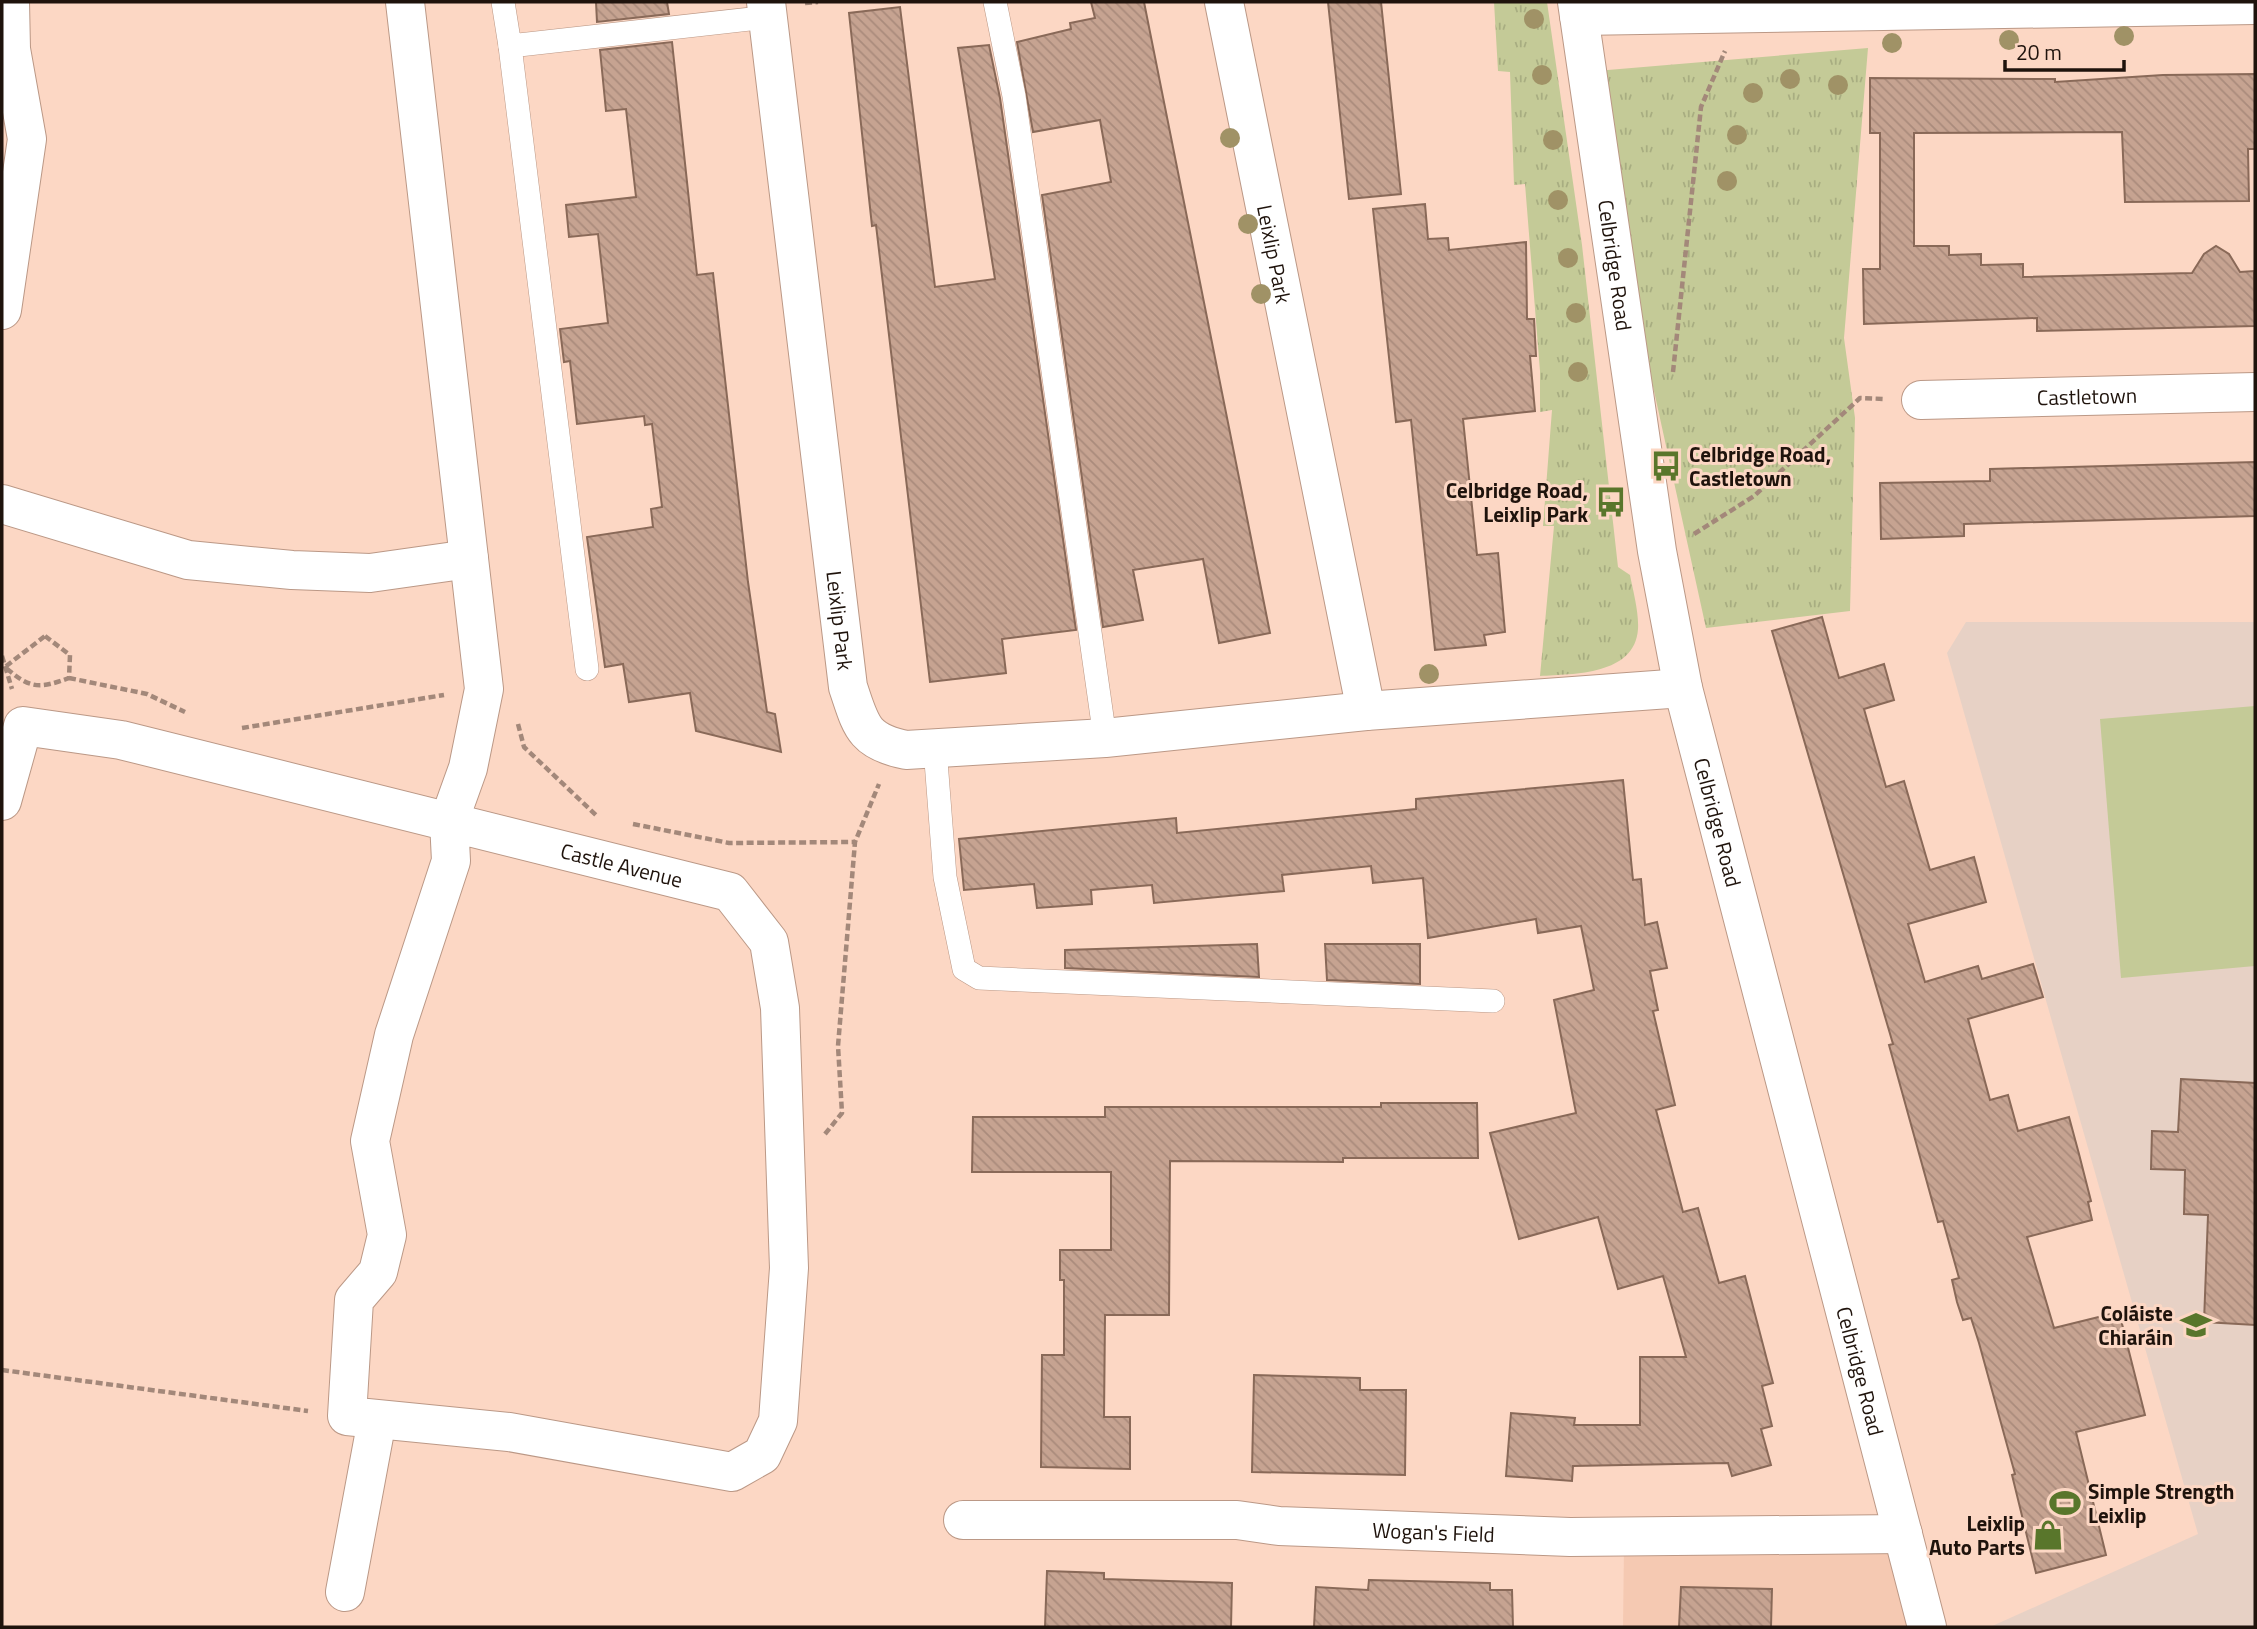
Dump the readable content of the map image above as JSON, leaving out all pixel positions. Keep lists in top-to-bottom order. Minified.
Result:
{"streets":{"street":["Leixlip Park","Celbridge Road","Castletown","Castle Avenue","Wogan's Field"]},"crossings":[["Leixlip Park","Celbridge Road"],["Celbridge Road","Wogan's Field"]],"places":{"bus stop":["Celbridge Road, Castletown","Celbridge Road, Leixlip Park"],"school or university":["Coláiste Chiaráin"],"sports":["Simple Strength Leixlip"],"shop":["Leixlip Auto Parts"]},"scale_bar":"20 m"}
